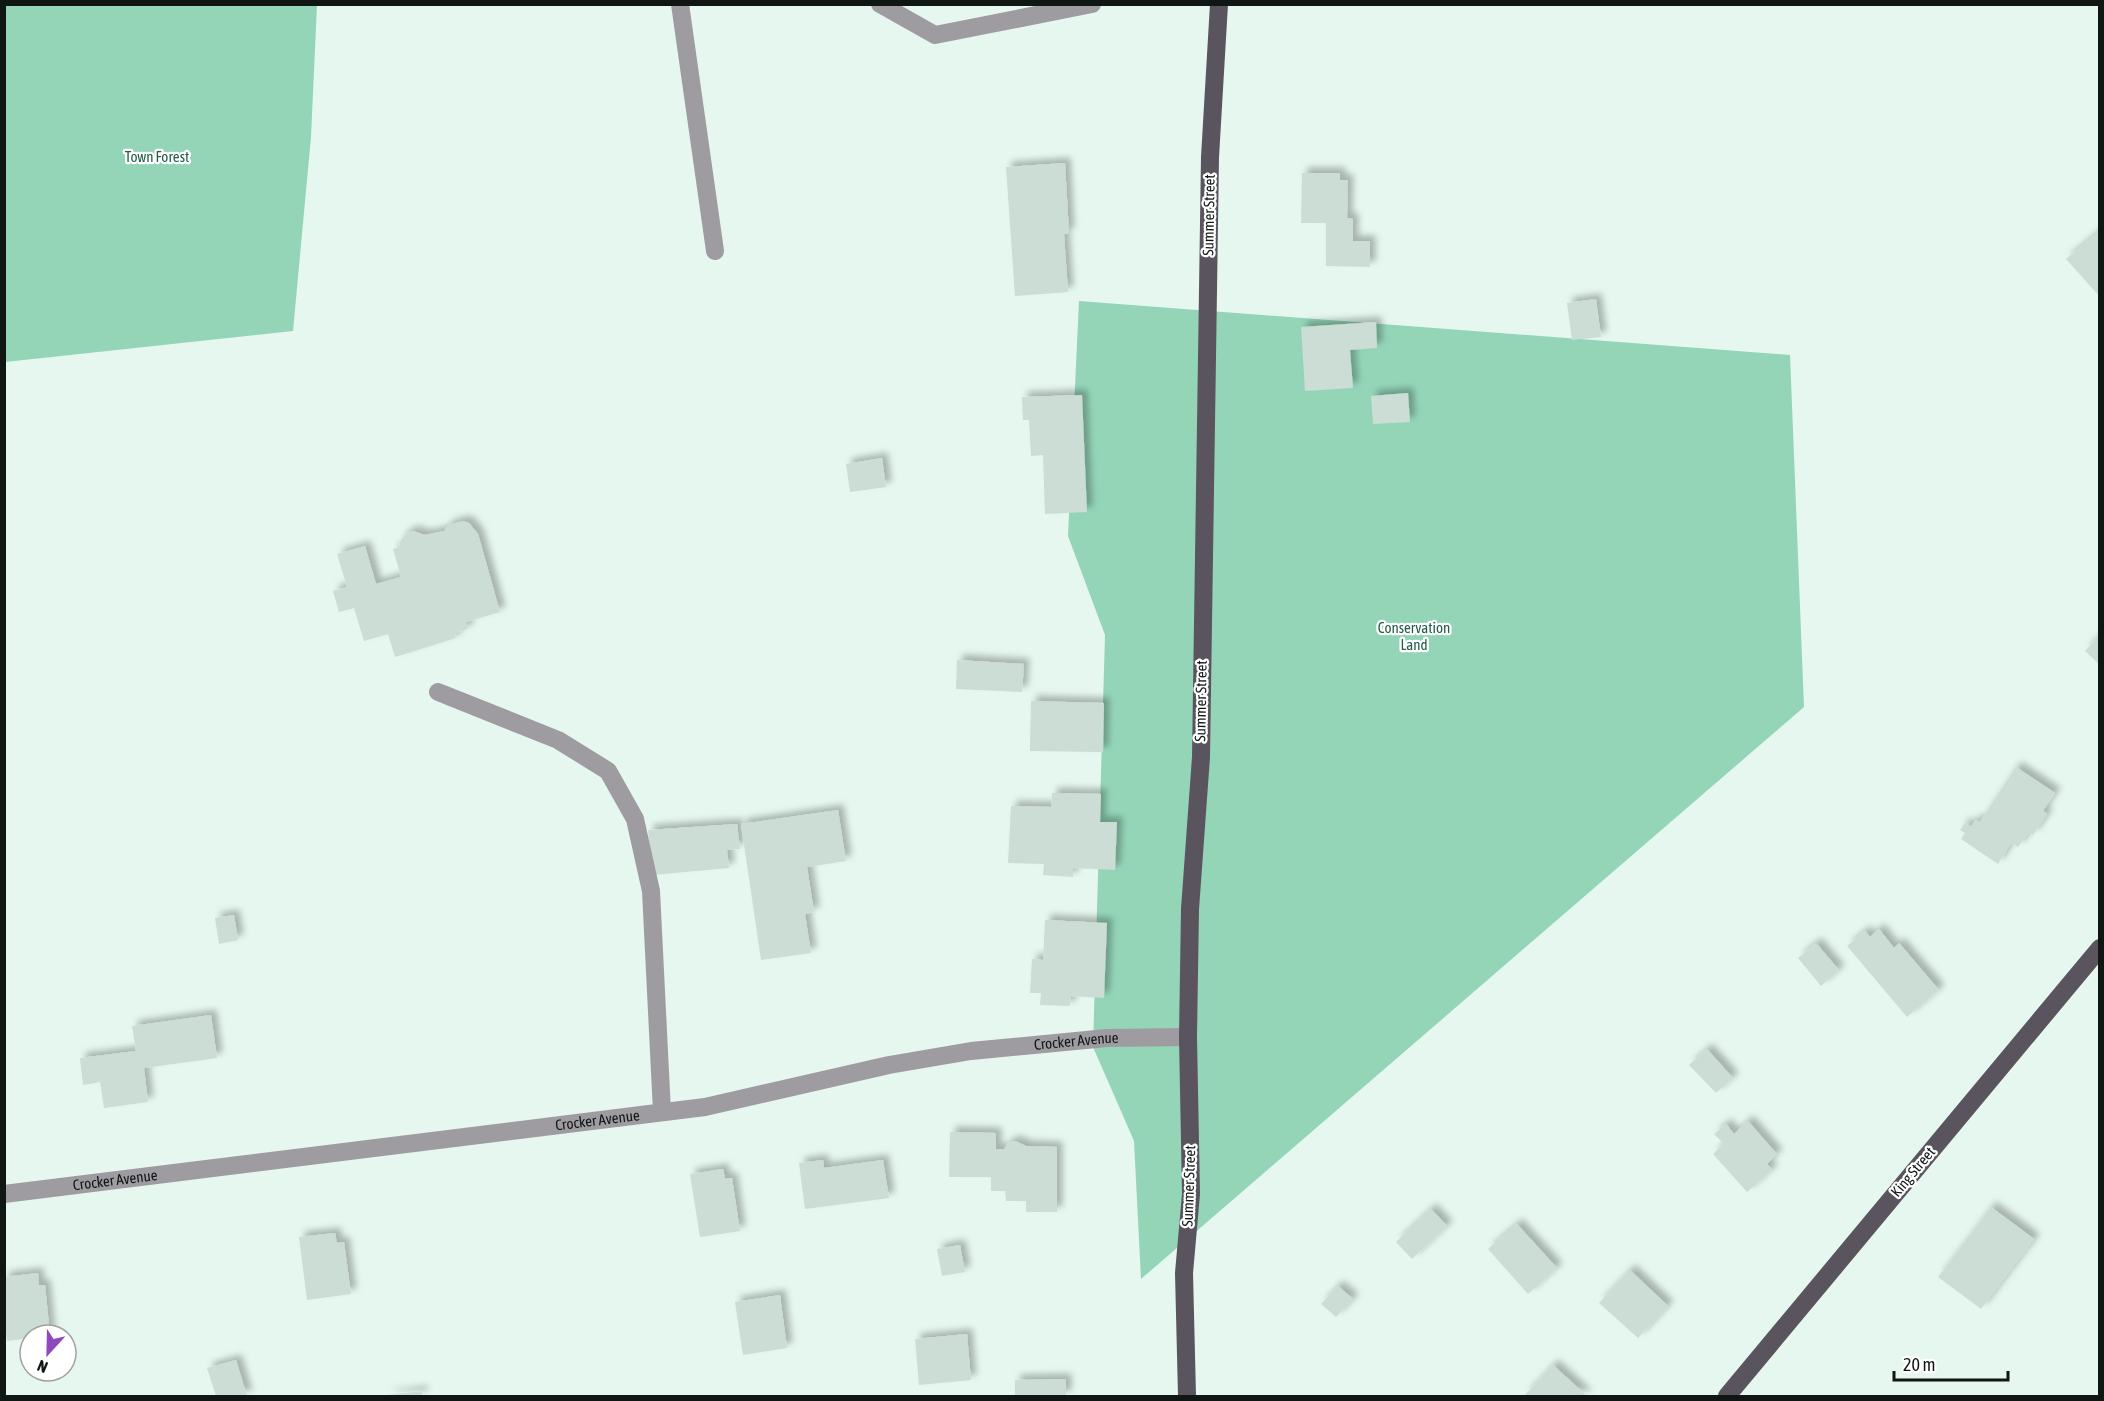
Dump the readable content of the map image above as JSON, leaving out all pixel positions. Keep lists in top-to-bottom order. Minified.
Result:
{"streets":{"main road":["Summer Street","King Street"],"street":["Crocker Avenue"]},"crossings":[["Summer Street","Crocker Avenue"]],"parks":["Town Forest","Conservation Land"],"scale_bar":"20 m","north":"bottom"}
